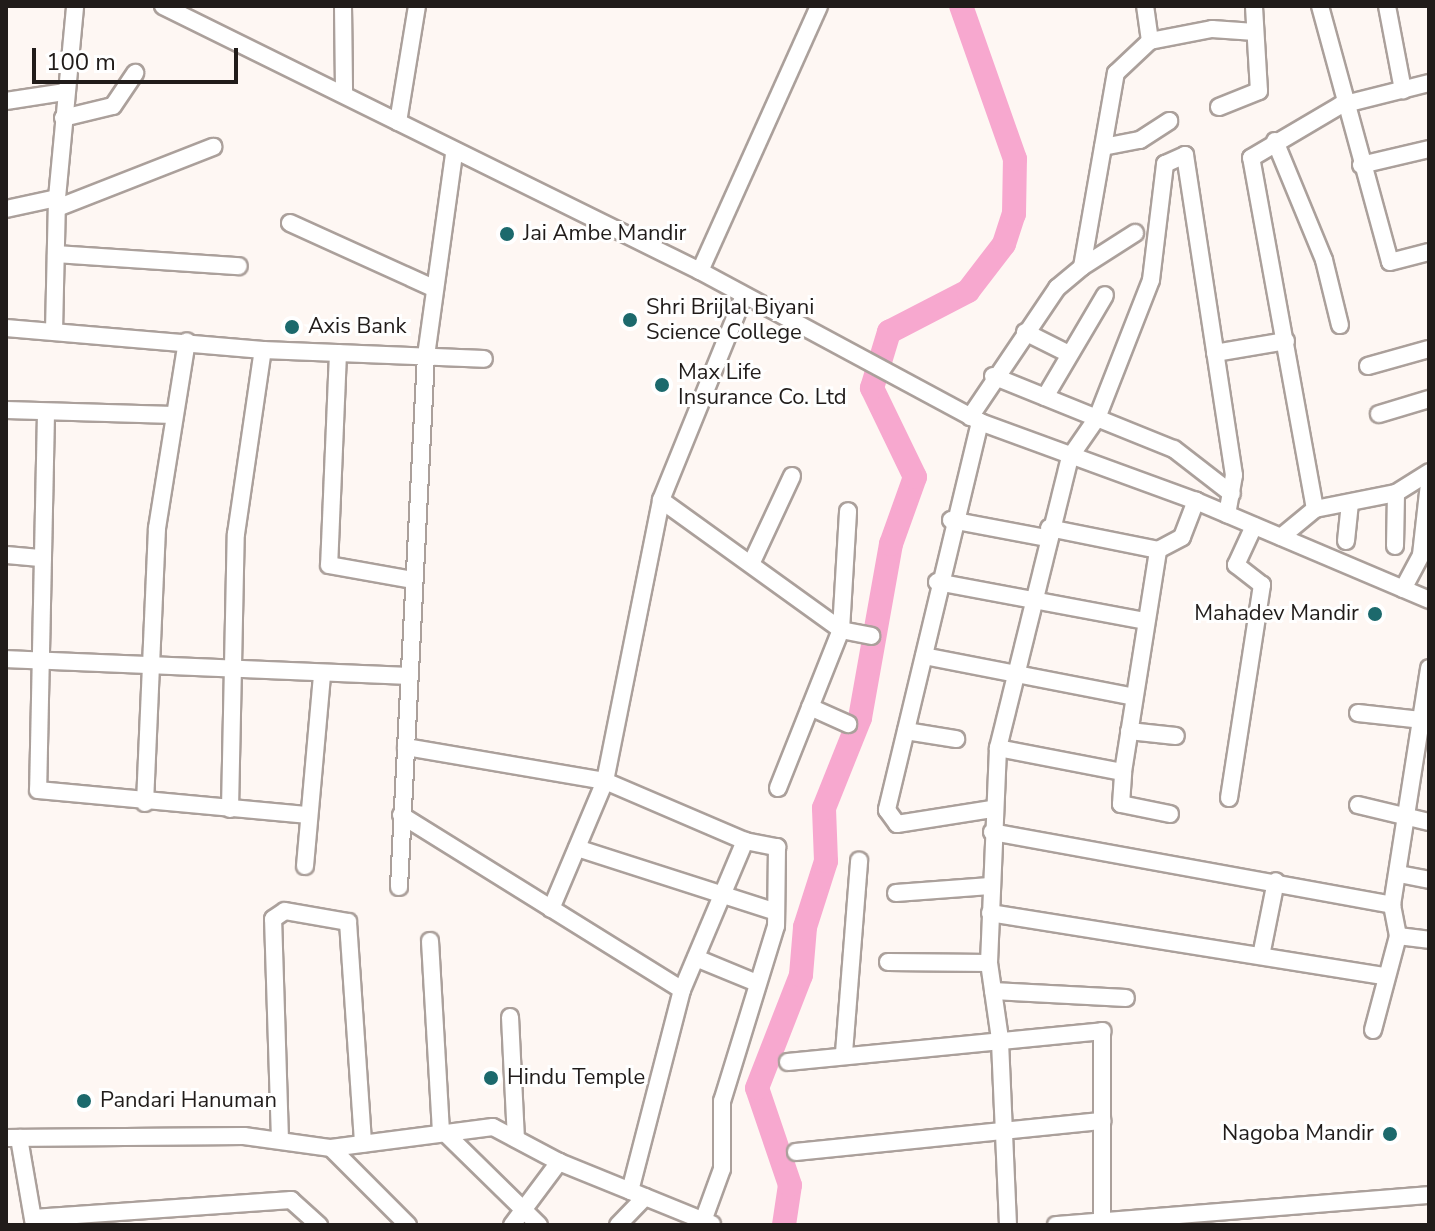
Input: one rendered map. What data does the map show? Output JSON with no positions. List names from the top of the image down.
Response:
{
  "places": [
    "Jai Ambe Mandir",
    "Shri Brijlal Biyani Science College",
    "Axis Bank",
    "Max Life Insurance Co. Ltd",
    "Mahadev Mandir",
    "Hindu Temple",
    "Pandari Hanuman",
    "Nagoba Mandir"
  ],
  "scale_bar": "100 m"
}
